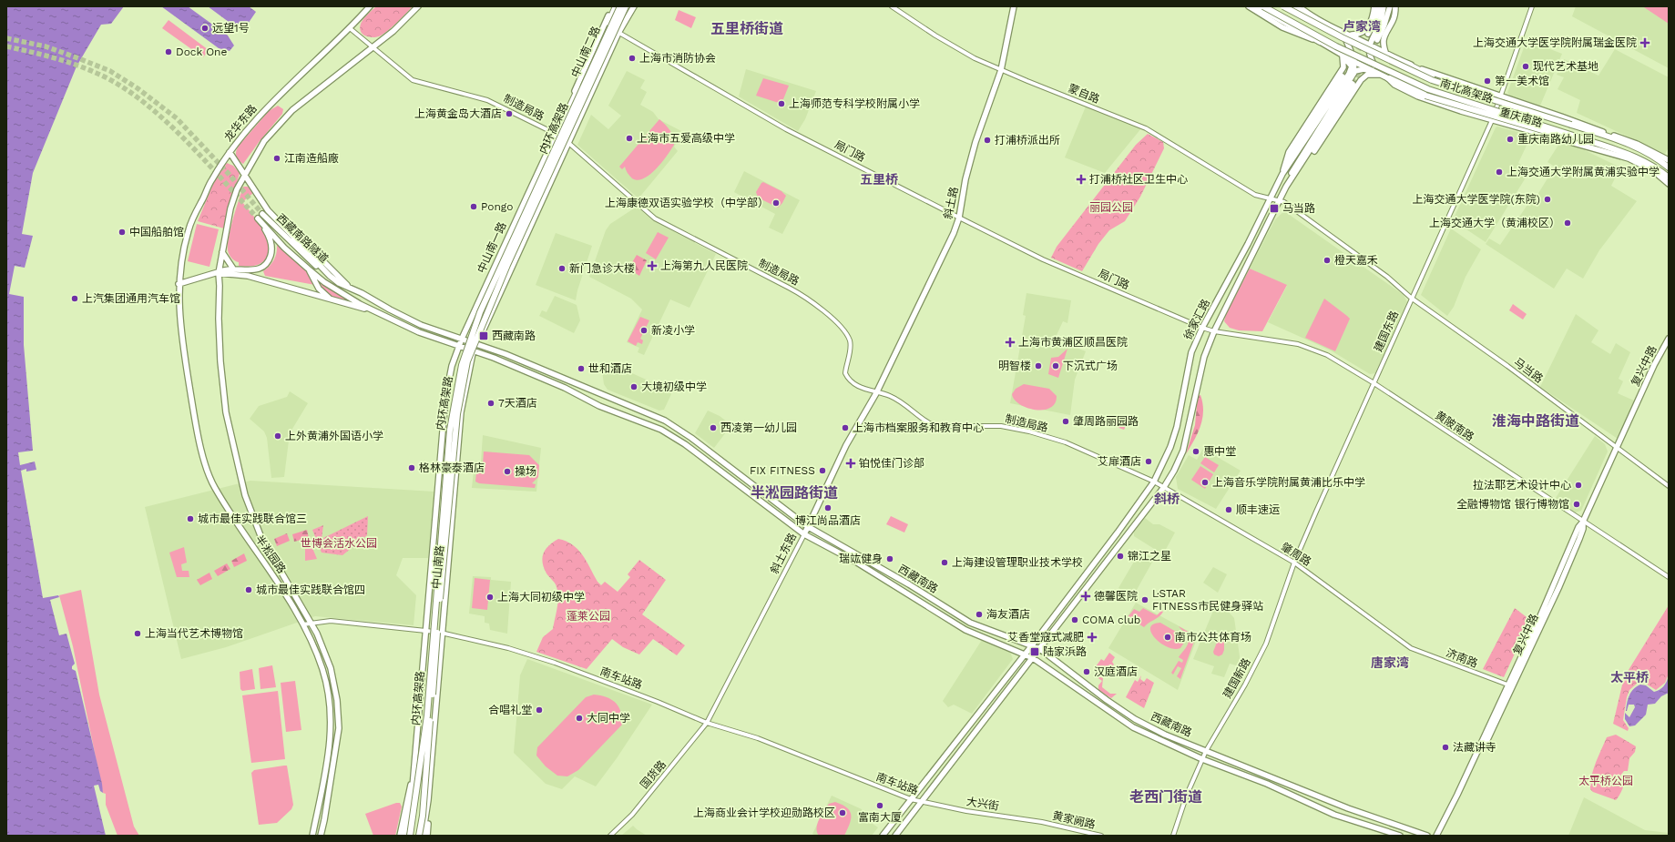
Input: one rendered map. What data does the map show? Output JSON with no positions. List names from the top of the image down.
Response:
{
  "streets": {
    "highway": ["南北高架路", "内环高架路"],
    "main road": [
      "重庆南路",
      "龙华东路",
      "斜土路",
      "西藏南路隧道",
      "中山南一路",
      "徐家汇路",
      "复兴中路",
      "斜土东路",
      "半淞园路",
      "中山南路",
      "西藏南路"
    ],
    "street": [
      "蒙自路",
      "制造局路",
      "局门路",
      "建国东路",
      "马当路",
      "黄陂南路",
      "肇周路",
      "济南路",
      "南车站路",
      "建国新路",
      "国货路",
      "大兴街",
      "黄家阙路"
    ]
  },
  "crossings": [
    ["蒙自路", "斜土路"],
    ["蒙自路", "徐家汇路"],
    ["蒙自路", "马当路"],
    ["制造局路", "龙华东路"],
    ["制造局路", "斜土路"],
    ["制造局路", "中山南一路"],
    ["制造局路", "徐家汇路"],
    ["制造局路", "斜土东路"],
    ["制造局路", "肇周路"],
    ["重庆南路", "徐家汇路"],
    ["重庆南路", "建国东路"],
    ["龙华东路", "半淞园路"],
    ["龙华东路", "西藏南路"],
    ["内环高架路", "中山南路"],
    ["局门路", "斜土路"],
    ["局门路", "中山南一路"],
    ["局门路", "徐家汇路"],
    ["局门路", "黄陂南路"],
    ["斜土路", "斜土东路"],
    ["西藏南路隧道", "西藏南路"],
    ["中山南一路", "中山南路"],
    ["中山南一路", "西藏南路"],
    ["徐家汇路", "马当路"],
    ["徐家汇路", "黄陂南路"],
    ["徐家汇路", "肇周路"],
    ["建国东路", "马当路"],
    ["建国东路", "黄陂南路"],
    ["建国东路", "肇周路"],
    ["建国东路", "建国新路"],
    ["复兴中路", "马当路"],
    ["复兴中路", "黄陂南路"],
    ["复兴中路", "济南路"],
    ["斜土东路", "西藏南路"],
    ["斜土东路", "南车站路"],
    ["斜土东路", "国货路"],
    ["半淞园路", "西藏南路"],
    ["半淞园路", "南车站路"],
    ["肇周路", "济南路"],
    ["肇周路", "建国新路"],
    ["中山南路", "西藏南路"],
    ["中山南路", "南车站路"],
    ["西藏南路", "建国新路"],
    ["南车站路", "国货路"],
    ["南车站路", "大兴街"],
    ["大兴街", "黄家阙路"]
  ],
  "districts": [
    "卢家湾",
    "五里桥街道",
    "五里桥",
    "淮海中路街道",
    "半淞园路街道",
    "斜桥",
    "唐家湾",
    "太平桥",
    "老西门街道"
  ],
  "parks": [
    "丽园公园",
    "世博会活水公园",
    "蓬莱公园",
    "太平桥公园"
  ],
  "places": {
    "other": [
      "远望1号",
      "Dock One",
      "上海市消防协会",
      "现代艺术基地",
      "第一美术馆",
      "上海师范专科学校附属小学",
      "上海黄金岛大酒店",
      "上海市五爱高级中学",
      "重庆南路幼儿园",
      "打浦桥派出所",
      "江南造船廠",
      "上海交通大学附属黄浦实验中学",
      "上海交通大学医学院(东院)",
      "上海康德双语实验学校（中学部）",
      "Pongo",
      "上海交通大学（黄浦校区）",
      "中国船舶馆",
      "橙天嘉禾",
      "新门急诊大楼",
      "上汽集团通用汽车馆",
      "新凌小学",
      "明智楼",
      "下沉式广场",
      "世和酒店",
      "大境初级中学",
      "7天酒店",
      "肇周路丽园路",
      "西凌第一幼儿园",
      "上海市档案服务和教育中心",
      "上外黄浦外国语小学",
      "惠中堂",
      "艾扉酒店",
      "格林豪泰酒店",
      "FIX FITNESS",
      "操场",
      "上海音乐学院附属黄浦比乐中学",
      "拉法耶艺术设计中心",
      "全融博物馆 银行博物馆",
      "博江尚品酒店",
      "顺丰速运",
      "城市最佳实践联合馆三",
      "锦江之星",
      "瑞竑健身",
      "上海建设管理职业技术学校",
      "城市最佳实践联合馆四",
      "上海大同初级中学",
      "L·STAR FITNESS市民健身驿站",
      "海友酒店",
      "COMA club",
      "上海当代艺术博物馆",
      "南市公共体育场",
      "汉庭酒店",
      "合唱礼堂",
      "大同中学",
      "法藏讲寺",
      "富南大厦",
      "上海商业会计学校迎勋路校区"
    ],
    "health": [
      "上海交通大学医学院附属瑞金医院",
      "打浦桥社区卫生中心",
      "上海第九人民医院",
      "上海市黄浦区顺昌医院",
      "铂悦佳门诊部",
      "德馨医院",
      "艾香堂寇式减肥"
    ],
    "transit": ["马当路", "西藏南路", "陆家浜路"]
  }
}
